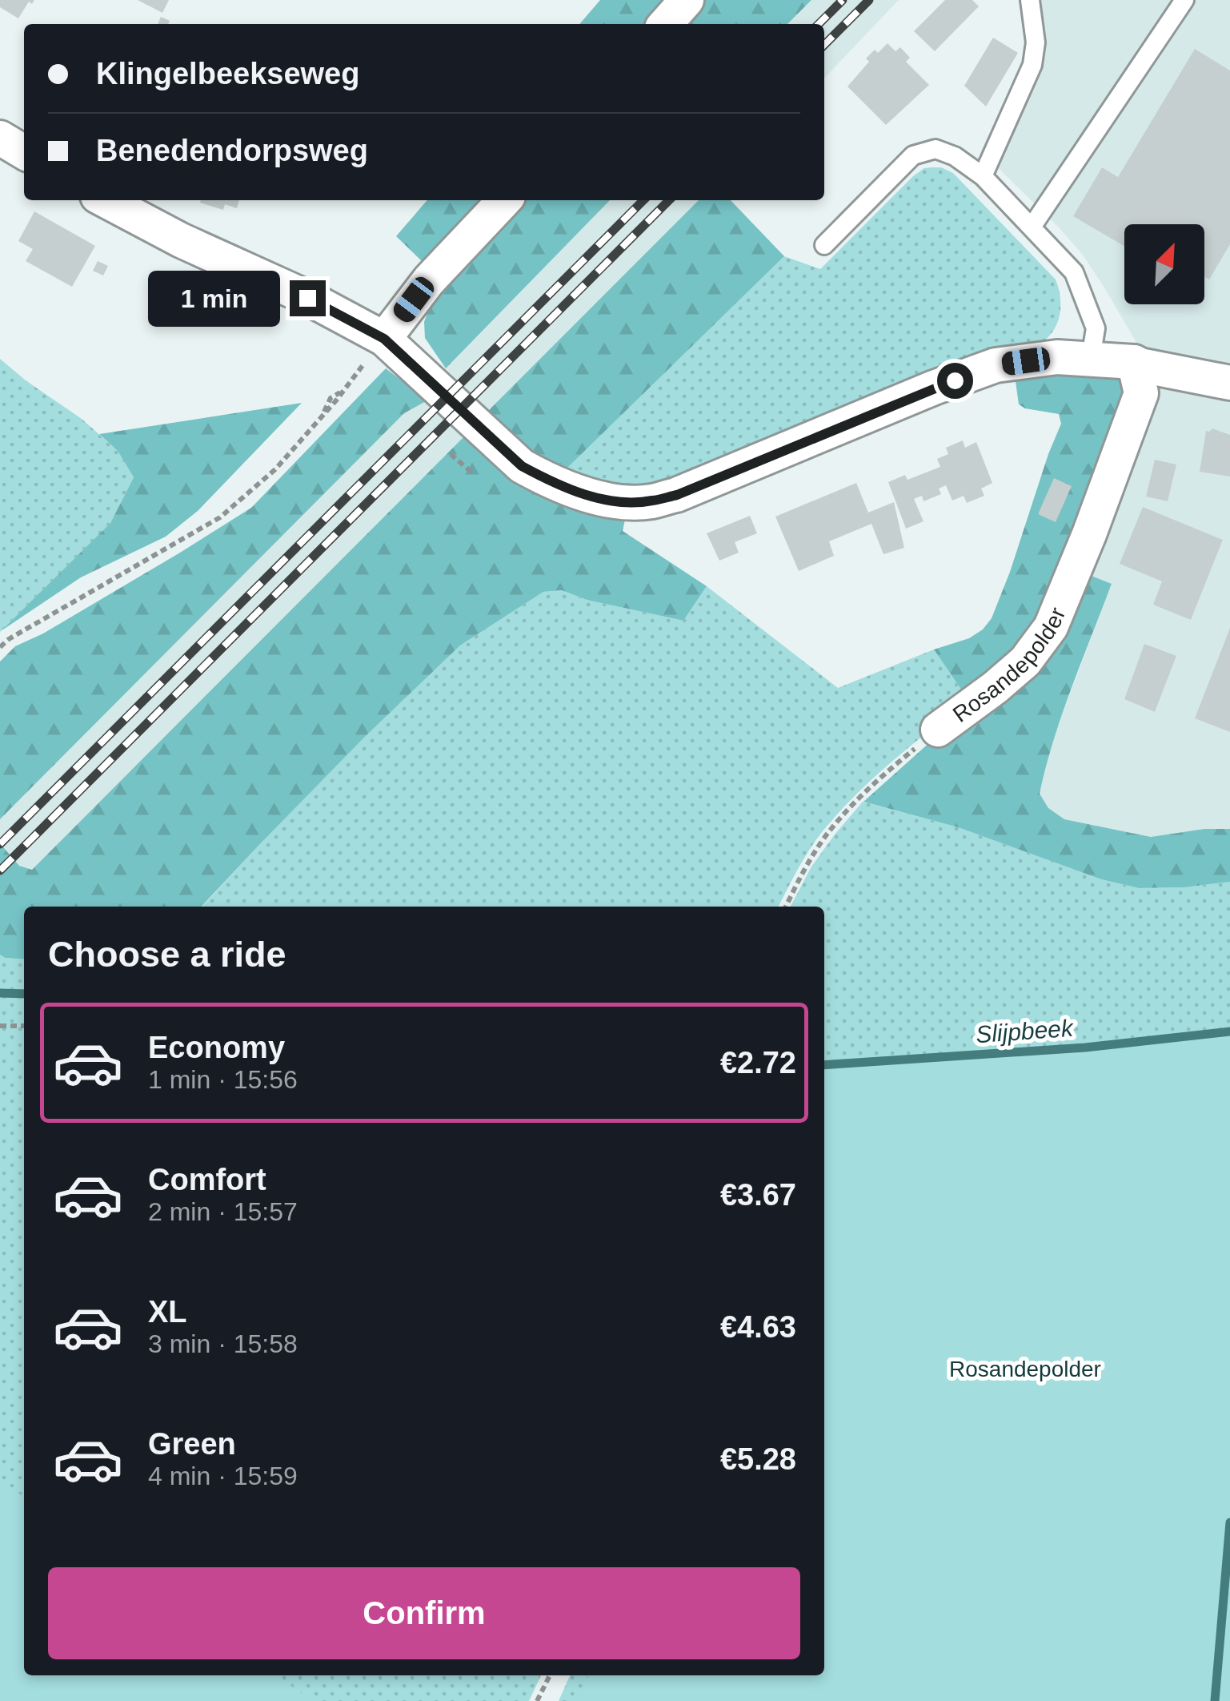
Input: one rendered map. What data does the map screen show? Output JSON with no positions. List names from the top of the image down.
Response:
{
  "streets": {
    "street": ["Rosandepolder"]
  },
  "water": ["Slijpbeek"],
  "parks": ["Rosandepolder"],
  "north": "top right",
  "page": {
    "banner": ["Klingelbeekseweg", "Benedendorpsweg"],
    "bubble": "1 min",
    "heading": "Choose a ride",
    "list": [
      {
        "name": "Economy",
        "note": "1 min · 15:56",
        "value": "€2.72"
      },
      {
        "name": "Comfort",
        "note": "2 min · 15:57",
        "value": "€3.67"
      },
      {
        "name": "XL",
        "note": "3 min · 15:58",
        "value": "€4.63"
      },
      {
        "name": "Green",
        "note": "4 min · 15:59",
        "value": "€5.28"
      }
    ],
    "buttons": "Confirm"
  }
}
